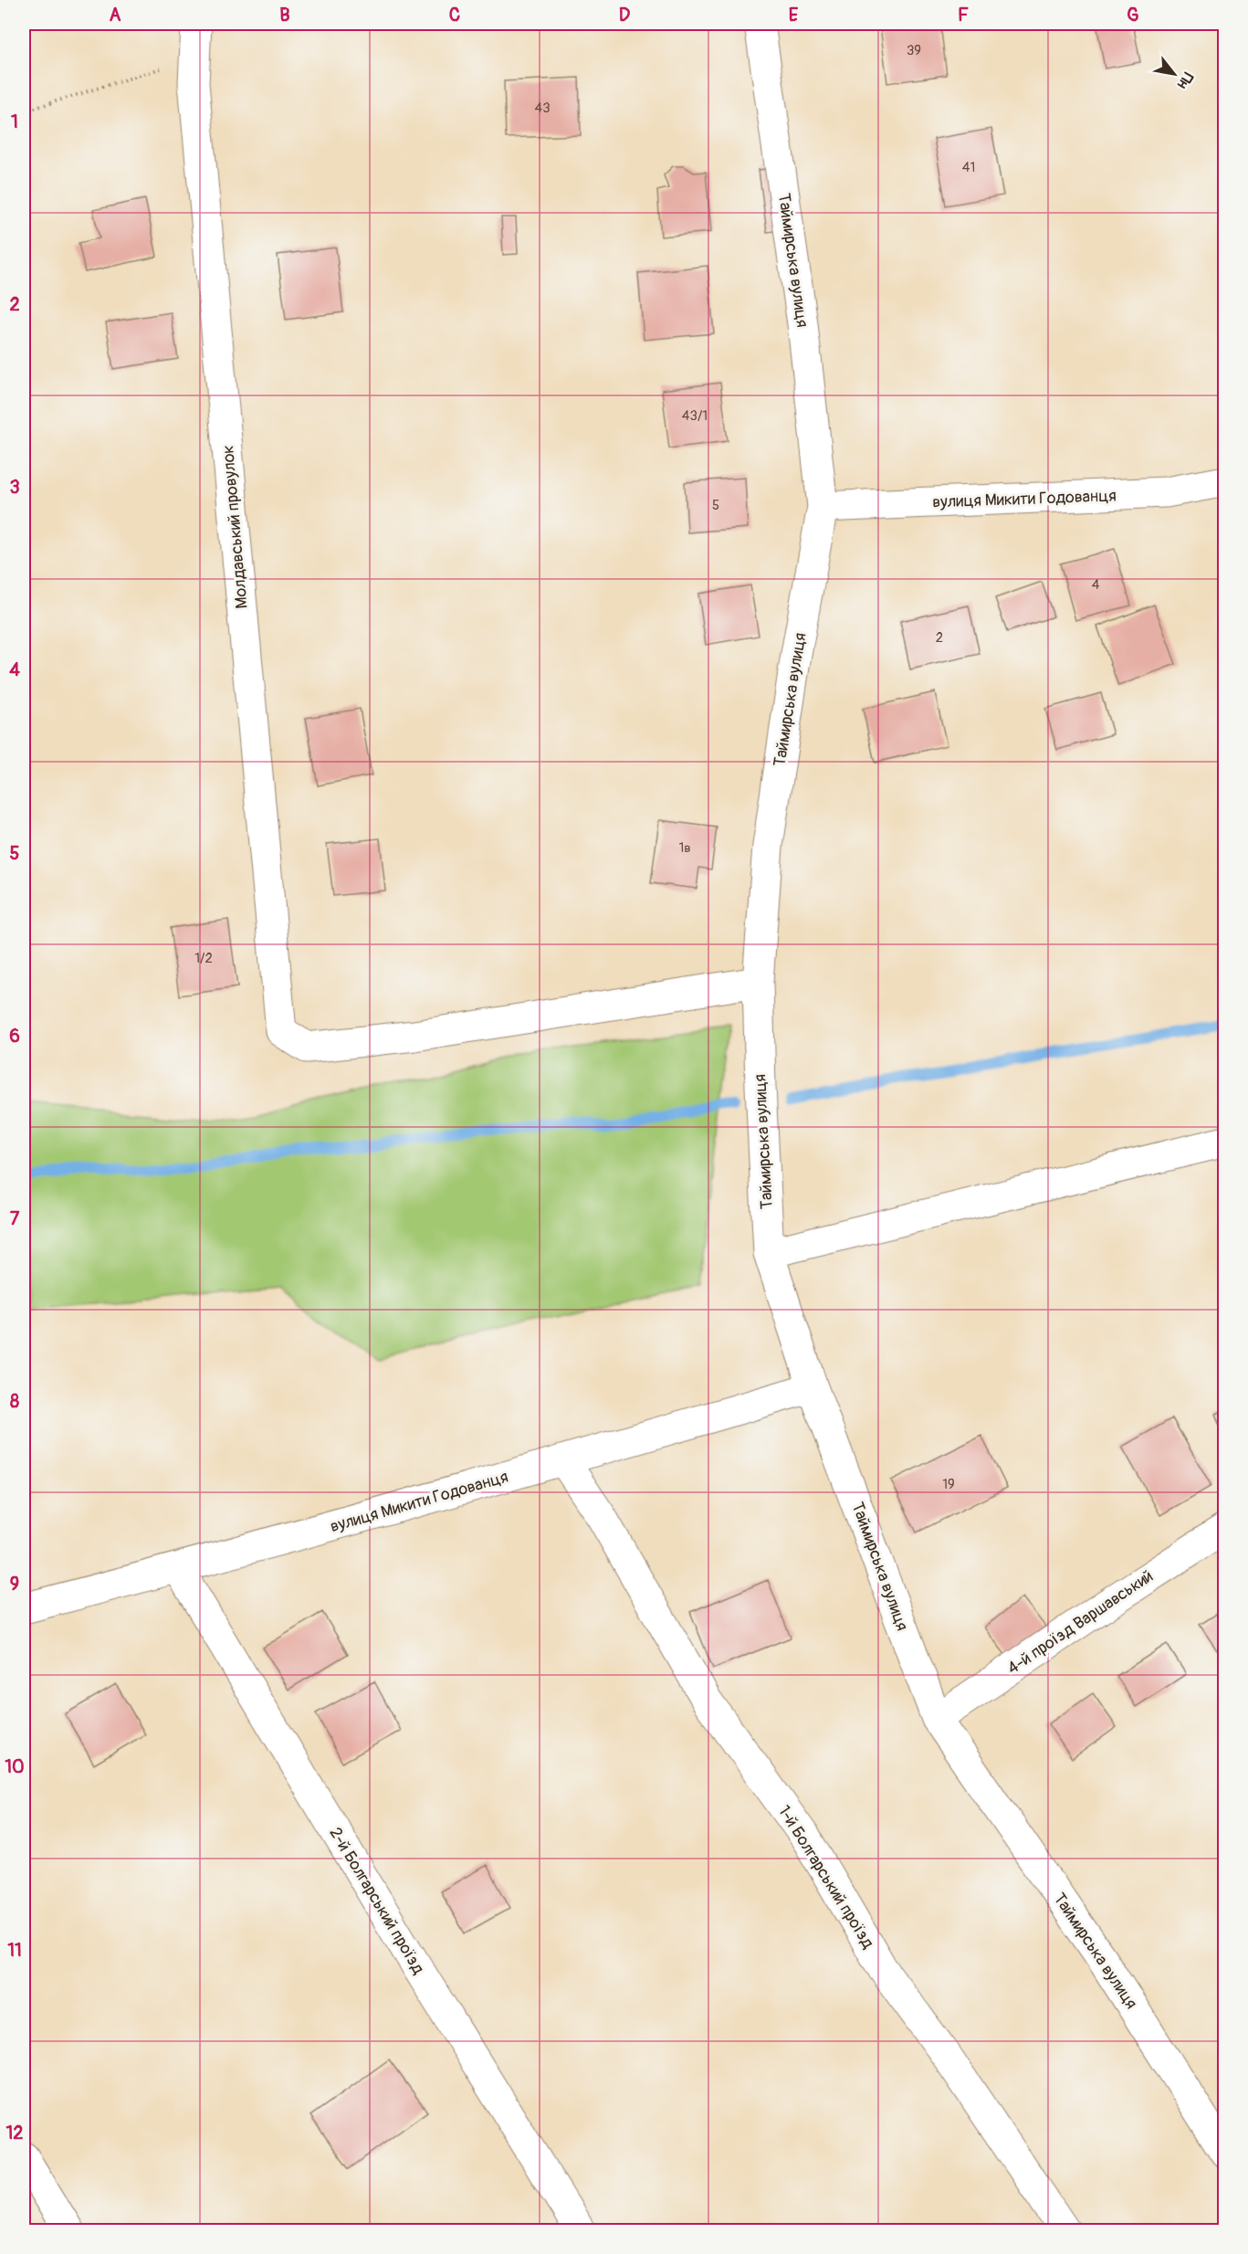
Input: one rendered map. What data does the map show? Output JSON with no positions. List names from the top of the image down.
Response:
{
  "streets": {
    "street": [
      "Таймирська вулиця",
      "вулиця Микити Годованця",
      "Молдавський провулок",
      "4-й проїзд Варшавський",
      "1-й Болгарський проїзд",
      "2-й Болгарський проїзд"
    ]
  },
  "crossings": [
    ["Таймирська вулиця", "вулиця Микити Годованця"],
    ["Таймирська вулиця", "Молдавський провулок"],
    ["Таймирська вулиця", "4-й проїзд Варшавський"],
    ["вулиця Микити Годованця", "1-й Болгарський проїзд"],
    ["вулиця Микити Годованця", "2-й Болгарський проїзд"]
  ],
  "house_numbers": [
    "39",
    "43",
    "41",
    "43/1",
    "5",
    "4",
    "2",
    "1в",
    "1/2",
    "19"
  ],
  "north": "bottom right",
  "grid": {
    "columns": [
      "A",
      "B",
      "C",
      "D",
      "E",
      "F",
      "G"
    ],
    "rows": [
      "1",
      "2",
      "3",
      "4",
      "5",
      "6",
      "7",
      "8",
      "9",
      "10",
      "11",
      "12"
    ]
  }
}
